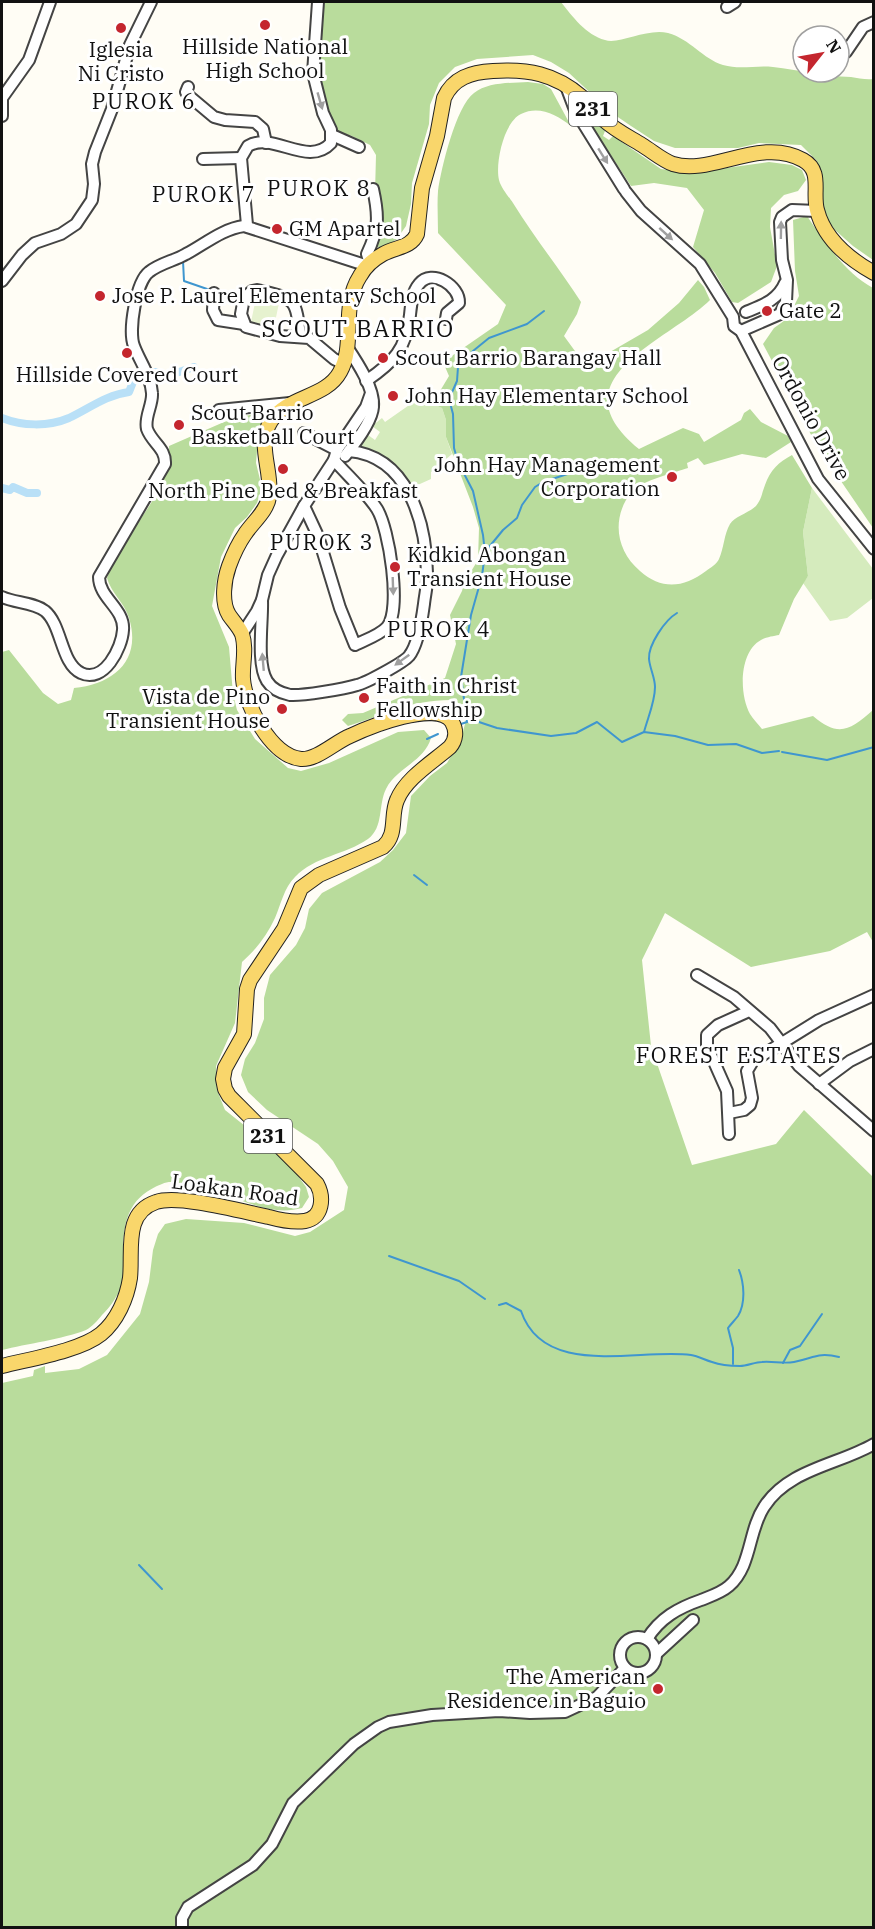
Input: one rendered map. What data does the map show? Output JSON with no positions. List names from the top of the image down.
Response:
{
  "streets": {
    "main road": ["231", "Loakan Road"],
    "street": ["Ordonio Drive"]
  },
  "crossings": [
    ["Ordonio Drive", "Loakan Road"]
  ],
  "one_way": ["Ordonio Drive"],
  "districts": [
    "PUROK 6",
    "PUROK 8",
    "PUROK 7",
    "SCOUT BARRIO",
    "PUROK 3",
    "PUROK 4",
    "FOREST ESTATES"
  ],
  "places": [
    "Hillside National High School",
    "Iglesia Ni Cristo",
    "GM Apartel",
    "Jose P. Laurel Elementary School",
    "Gate 2",
    "Hillside Covered Court",
    "Scout Barrio Barangay Hall",
    "John Hay Elementary School",
    "Scout Barrio Basketball Court",
    "North Pine Bed & Breakfast",
    "John Hay Management Corporation",
    "Kidkid Abongan Transient House",
    "Faith in Christ Fellowship",
    "Vista de Pino Transient House",
    "The American Residence in Baguio"
  ],
  "north": "top right"
}
